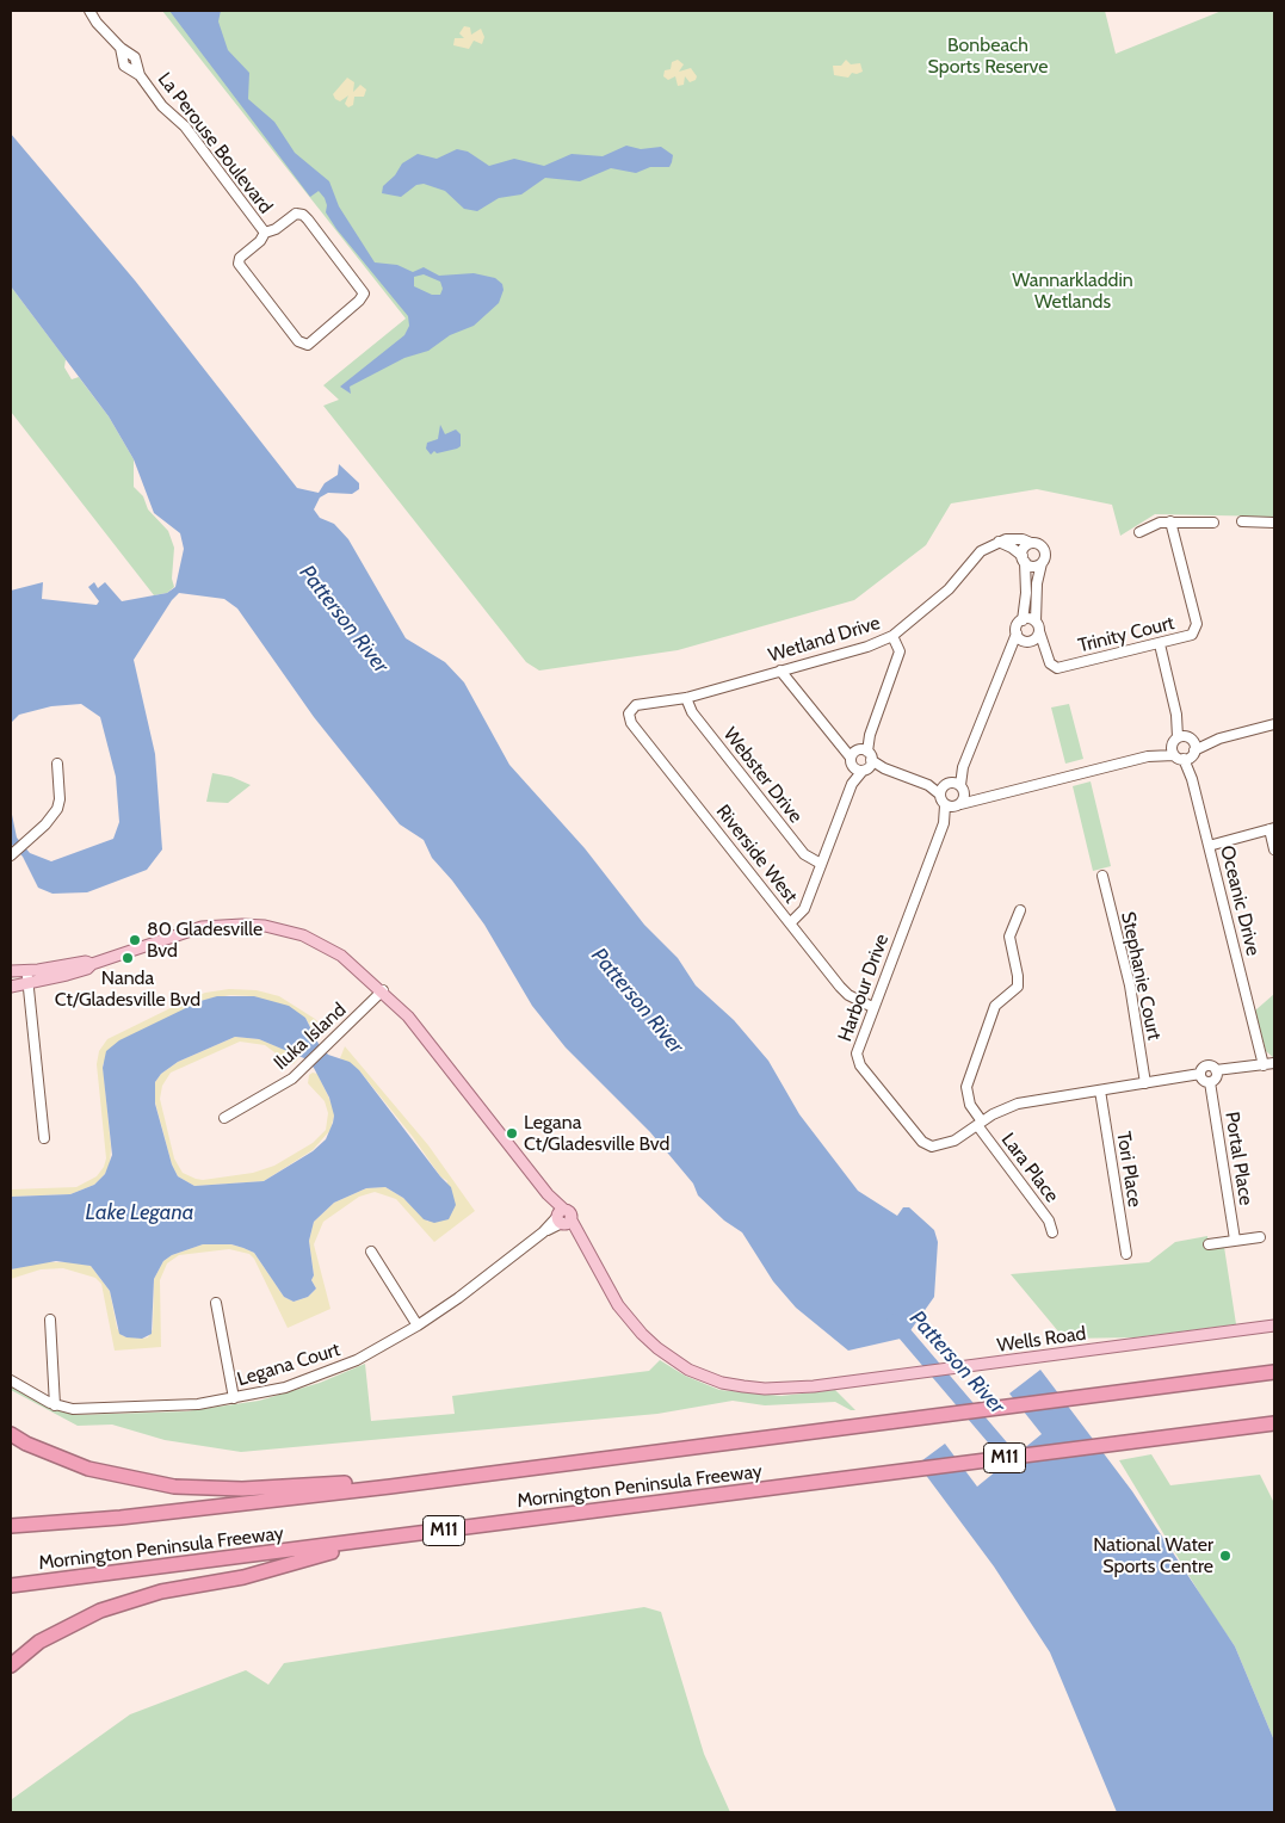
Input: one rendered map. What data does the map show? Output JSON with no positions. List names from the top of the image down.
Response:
{
  "streets": {
    "highway": ["M11", "Mornington Peninsula Freeway"],
    "main road": ["Wells Road"],
    "street": [
      "La Perouse Boulevard",
      "Trinity Court",
      "Wetland Drive",
      "Webster Drive",
      "Riverside West",
      "Oceanic Drive",
      "Stephanie Court",
      "Harbour Drive",
      "Iluka Island",
      "Portal Place",
      "Lara Place",
      "Tori Place",
      "Legana Court"
    ]
  },
  "crossings": [
    ["Wetland Drive", "Webster Drive"],
    ["Wetland Drive", "Riverside West"],
    ["Riverside West", "Harbour Drive"],
    ["Stephanie Court", "Harbour Drive"],
    ["Harbour Drive", "Portal Place"],
    ["Harbour Drive", "Lara Place"],
    ["Harbour Drive", "Tori Place"],
    ["Wells Road", "Legana Court"]
  ],
  "water": ["Patterson River", "Lake Legana"],
  "parks": ["Bonbeach Sports Reserve", "Wannarkladdin Wetlands"],
  "places": [
    "80 Gladesville Bvd",
    "Nanda Ct/Gladesville Bvd",
    "Legana Ct/Gladesville Bvd",
    "National Water Sports Centre"
  ]
}
